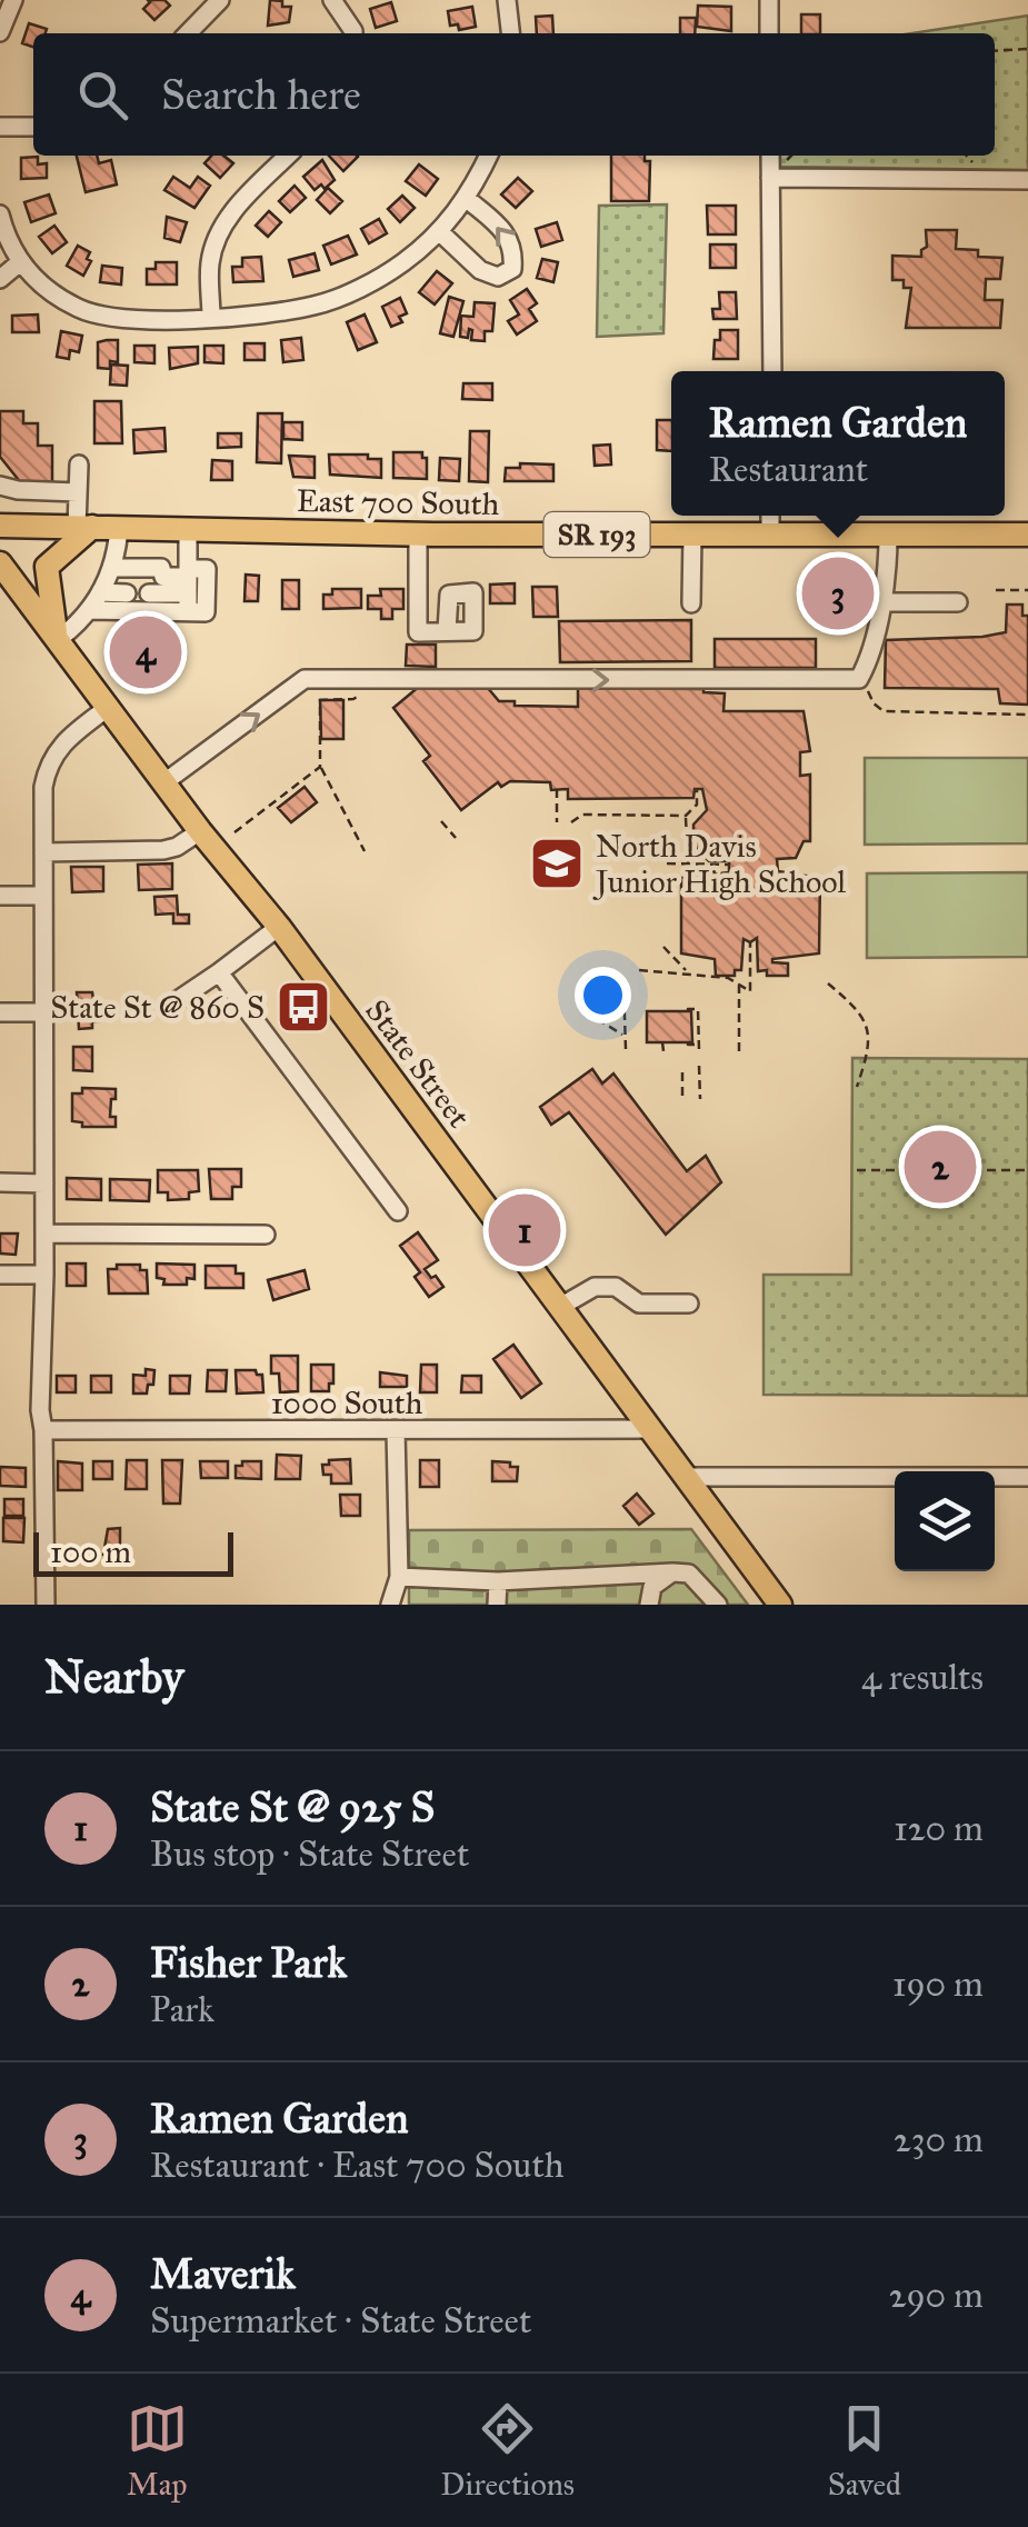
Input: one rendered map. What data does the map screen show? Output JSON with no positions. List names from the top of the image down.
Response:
{
  "streets": {
    "main road": ["East 700 South", "SR 193", "State Street"],
    "street": ["1000 South"]
  },
  "crossings": [
    ["East 700 South", "SR 193"],
    ["State Street", "1000 South"]
  ],
  "places": {
    "school or university": ["North Davis Junior High School"],
    "bus stop": ["State St @ 860 S"]
  },
  "scale_bar": "100 m",
  "page": {
    "search": "Search here",
    "popup": ["Ramen Garden", "Restaurant"],
    "pins": [
      "3",
      "4",
      "2",
      "1"
    ],
    "scale": "100 m",
    "heading": ["Nearby", "4 results"],
    "list": [
      {
        "mark": "1",
        "name": "State St @ 925 S",
        "note": "Bus stop · State Street",
        "value": "120 m"
      },
      {
        "mark": "2",
        "name": "Fisher Park",
        "note": "Park",
        "value": "190 m"
      },
      {
        "mark": "3",
        "name": "Ramen Garden",
        "note": "Restaurant · East 700 South",
        "value": "230 m"
      },
      {
        "mark": "4",
        "name": "Maverik",
        "note": "Supermarket · State Street",
        "value": "290 m"
      }
    ],
    "nav": ["Map", "Directions", "Saved"]
  }
}
